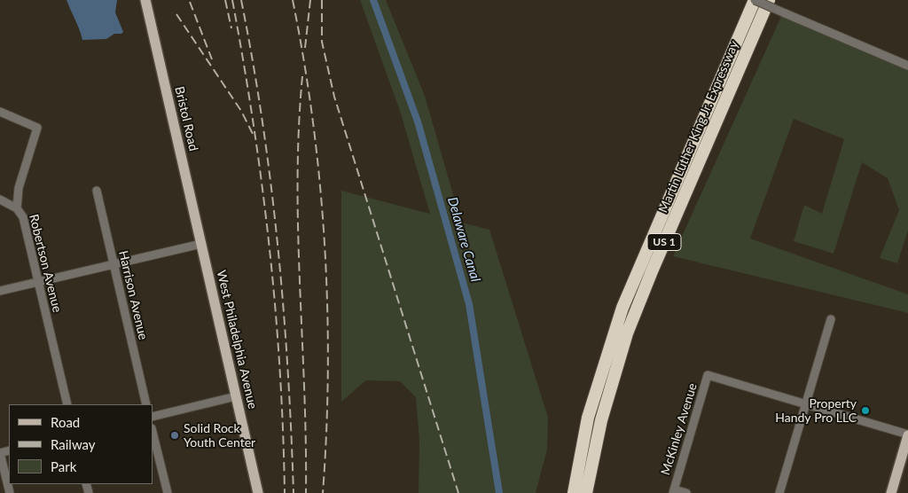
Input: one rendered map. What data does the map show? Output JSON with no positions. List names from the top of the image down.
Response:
{
  "streets": {
    "highway": ["Martin Luther King Jr. Expressway", "US 1"],
    "main road": ["Bristol Road", "West Philadelphia Avenue"],
    "street": ["Robertson Avenue", "Harrison Avenue", "McKinley Avenue"]
  },
  "crossings": [
    ["Bristol Road", "West Philadelphia Avenue"]
  ],
  "water": ["Delaware Canal"],
  "places": ["Property Handy Pro LLC", "Solid Rock Youth Center"],
  "legend": ["Road", "Railway", "Park"]
}
